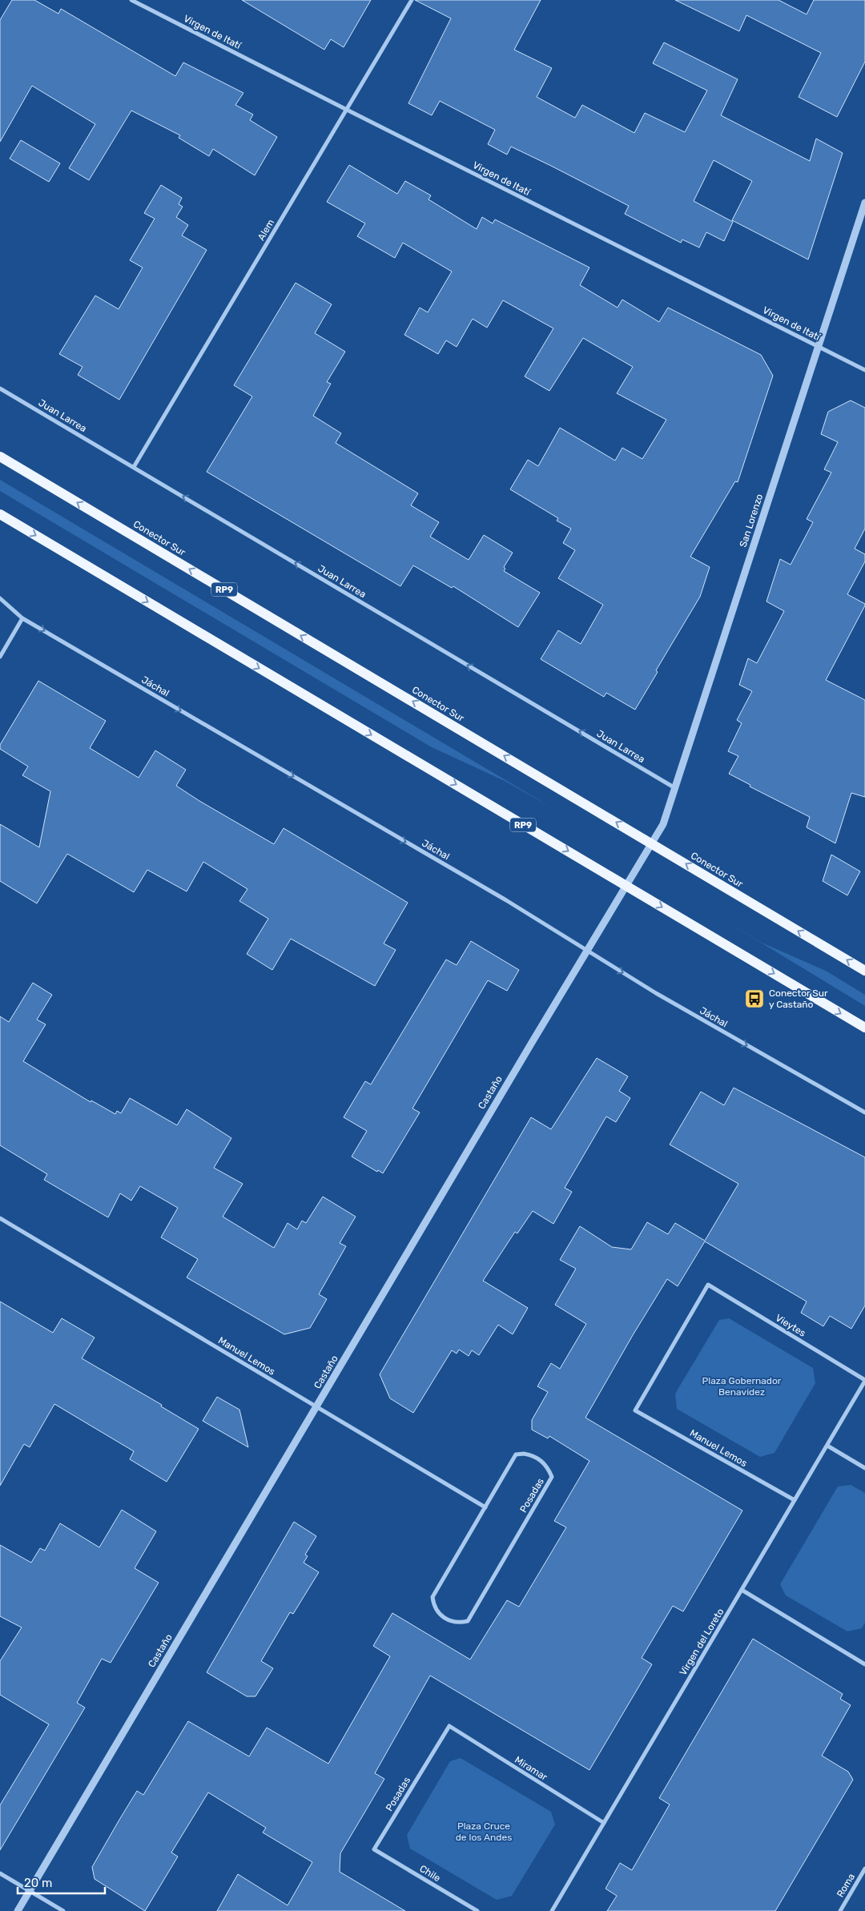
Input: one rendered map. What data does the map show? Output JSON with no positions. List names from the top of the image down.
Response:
{
  "streets": {
    "main road": ["Conector Sur", "RP9"],
    "street": [
      "Virgen de Itatí",
      "Alem",
      "Juan Larrea",
      "San Lorenzo",
      "Jáchal",
      "Castaño",
      "Vieytes",
      "Manuel Lemos",
      "Posadas",
      "Virgen del Loreto",
      "Miramar",
      "Chile",
      "Roma"
    ]
  },
  "crossings": [
    ["Virgen de Itatí", "Alem"],
    ["Virgen de Itatí", "San Lorenzo"],
    ["Alem", "Juan Larrea"],
    ["Juan Larrea", "San Lorenzo"],
    ["San Lorenzo", "Conector Sur"],
    ["San Lorenzo", "Castaño"],
    ["Conector Sur", "Castaño"],
    ["RP9", "Castaño"],
    ["Jáchal", "Castaño"],
    ["Castaño", "Manuel Lemos"],
    ["Vieytes", "Manuel Lemos"],
    ["Vieytes", "Virgen del Loreto"],
    ["Manuel Lemos", "Posadas"],
    ["Manuel Lemos", "Virgen del Loreto"],
    ["Posadas", "Miramar"],
    ["Posadas", "Chile"],
    ["Virgen del Loreto", "Miramar"]
  ],
  "one_way": ["Juan Larrea", "Jáchal"],
  "parks": ["Plaza Gobernador Benavidez", "Plaza Cruce de los Andes"],
  "places": {
    "bus stop": ["Conector Sur y Castaño"]
  },
  "scale_bar": "20 m"
}
